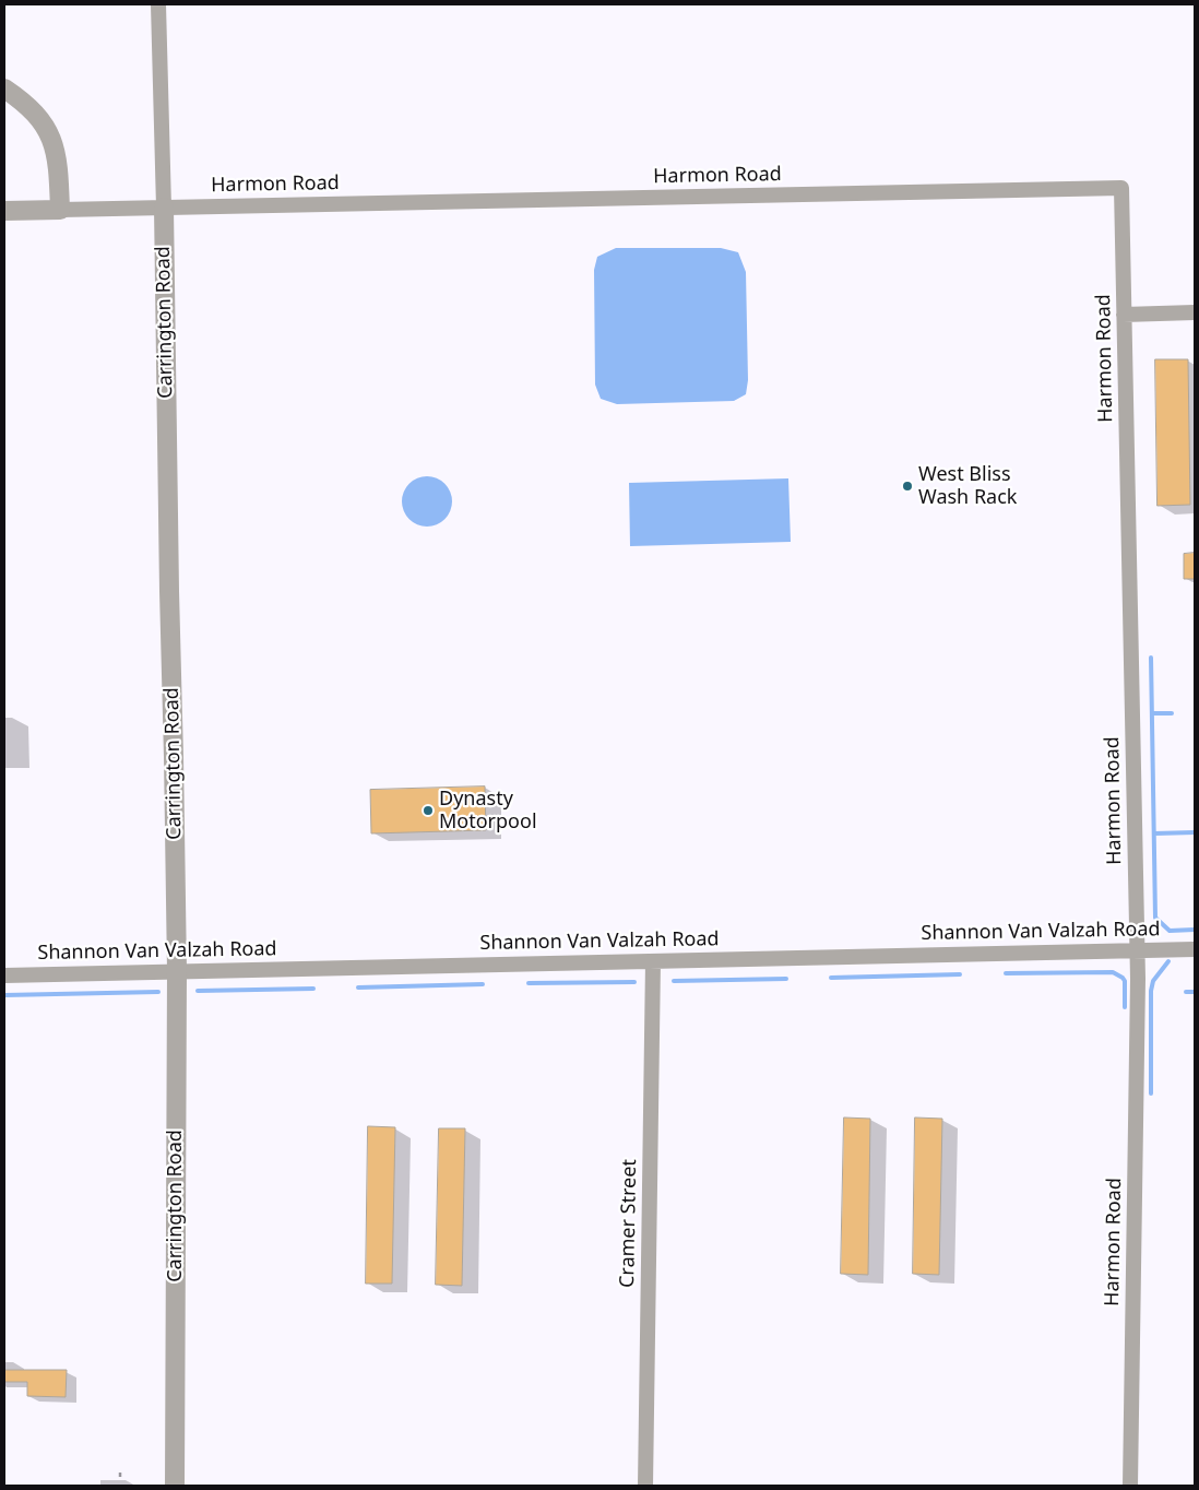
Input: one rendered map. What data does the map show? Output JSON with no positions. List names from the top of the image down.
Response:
{
  "streets": {
    "street": [
      "Harmon Road",
      "Carrington Road",
      "Shannon Van Valzah Road",
      "Cramer Street"
    ]
  },
  "crossings": [
    ["Harmon Road", "Carrington Road"],
    ["Harmon Road", "Shannon Van Valzah Road"],
    ["Carrington Road", "Shannon Van Valzah Road"],
    ["Shannon Van Valzah Road", "Cramer Street"]
  ],
  "places": ["West Bliss Wash Rack", "Dynasty Motorpool"]
}
